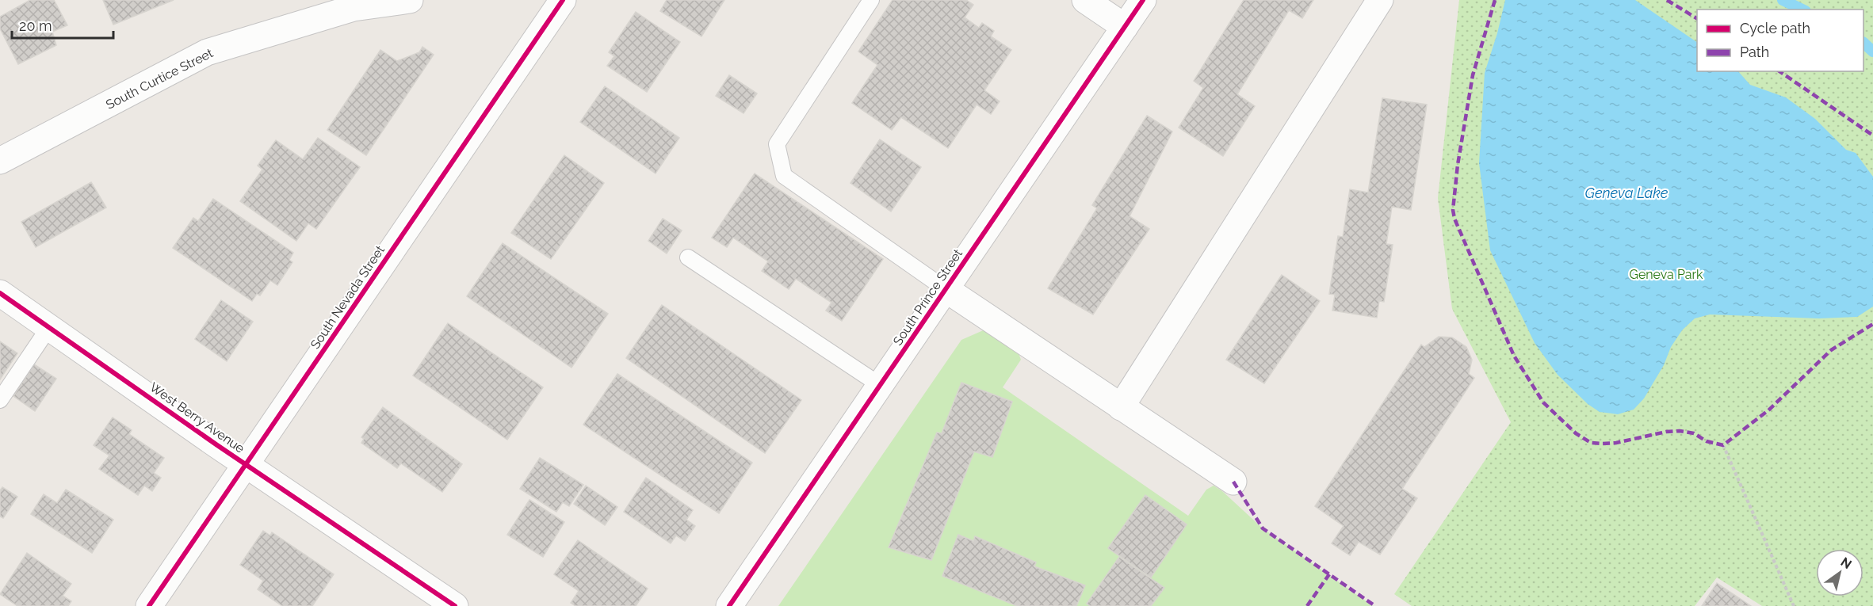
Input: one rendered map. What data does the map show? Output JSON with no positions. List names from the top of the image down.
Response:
{
  "streets": {
    "street": [
      "South Curtice Street",
      "South Nevada Street",
      "South Prince Street",
      "West Berry Avenue"
    ]
  },
  "crossings": [
    ["South Nevada Street", "West Berry Avenue"]
  ],
  "water": ["Geneva Lake"],
  "parks": ["Geneva Park"],
  "legend": ["Cycle path", "Path"],
  "scale_bar": "20 m",
  "north": "top right"
}
